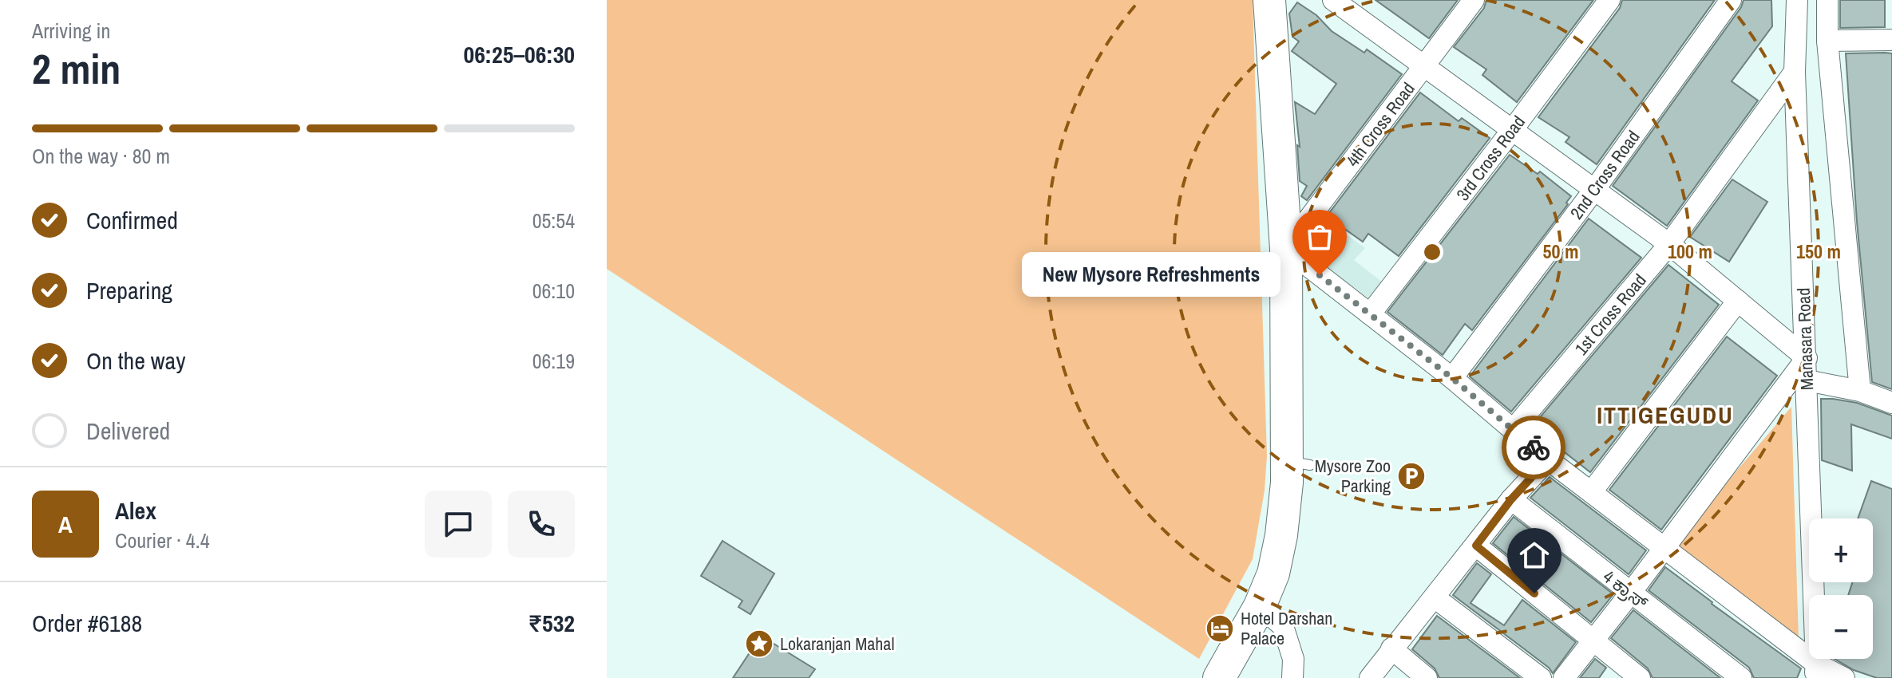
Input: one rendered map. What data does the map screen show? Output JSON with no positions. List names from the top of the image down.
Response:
{
  "streets": {
    "street": [
      "4th Cross Road",
      "3rd Cross Road",
      "2nd Cross Road",
      "1st Cross Road",
      "Manasara Road",
      "4 ಕ್ರಾಸ್"
    ]
  },
  "crossings": [
    ["1st Cross Road", "Manasara Road"]
  ],
  "districts": ["ITTIGEGUDU"],
  "places": {
    "other": ["New Mysore Refreshments"],
    "parking": ["Mysore Zoo Parking"],
    "hotel": ["Hotel Darshan Palace"],
    "place": ["Lokaranjan Mahal"]
  },
  "page": {
    "heading": ["2 min", "Arriving in", "06:25–06:30"],
    "panel": [
      "Alex",
      "Courier · 4.4",
      "Order #6188",
      "₹532"
    ],
    "bar": "On the way · 80 m",
    "list": [
      ["Confirmed", "05:54"],
      ["Preparing", "06:10"],
      ["On the way", "06:19"],
      "Delivered"
    ],
    "bubble": "New Mysore Refreshments",
    "round": "A",
    "map_buttons": ["+", "−"]
  },
  "rings": ["50 m", "100 m", "150 m"]
}
